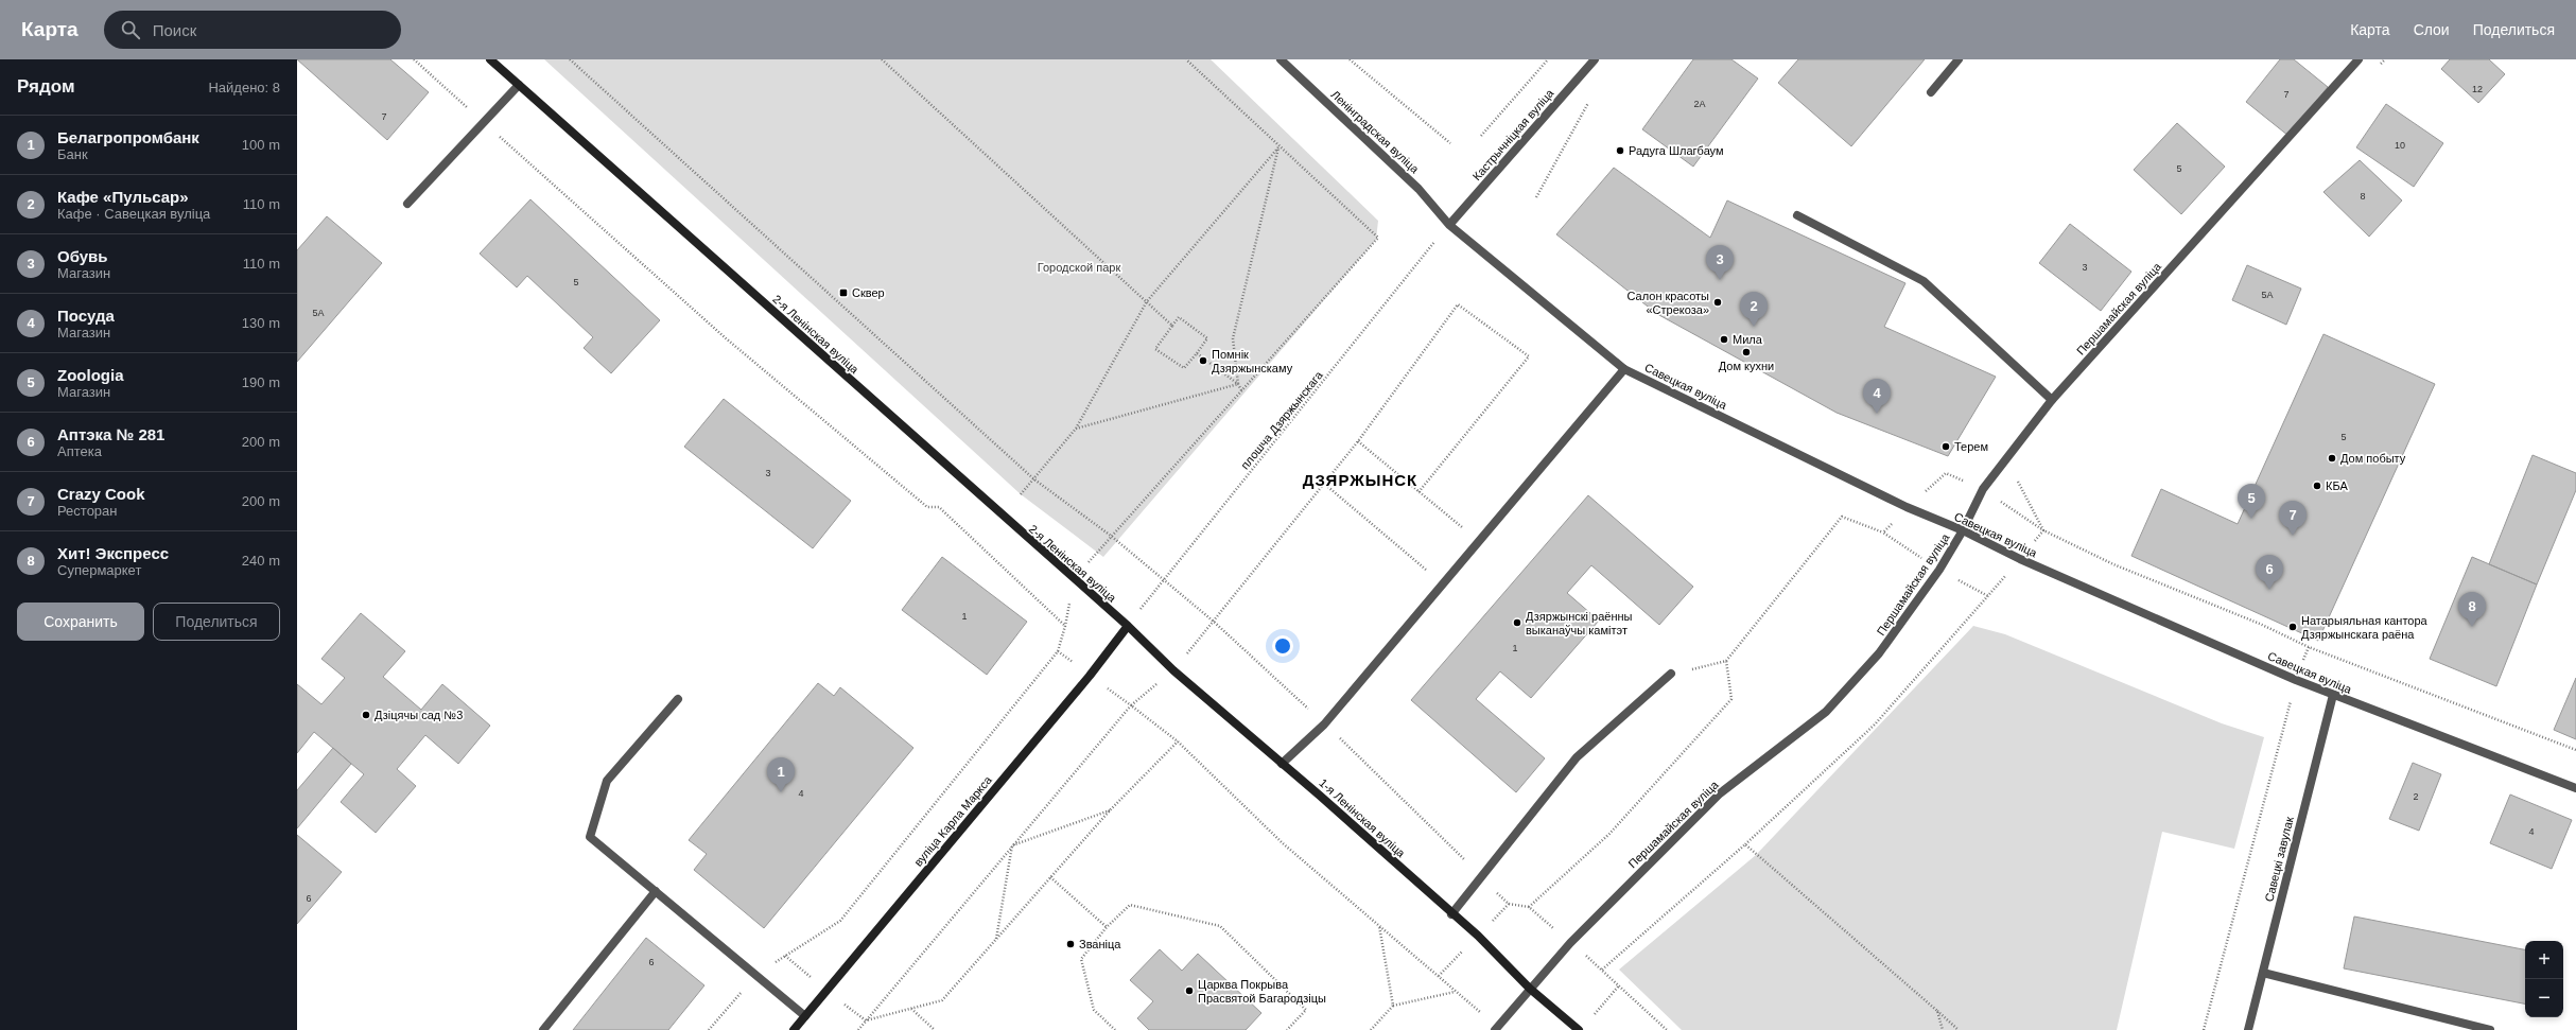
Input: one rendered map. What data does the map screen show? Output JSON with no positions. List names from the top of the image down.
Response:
{
  "streets": {
    "main road": ["2-я Ленінская вуліца", "1-я Ленінская вуліца", "вуліца Карла Маркса"],
    "street": [
      "Ленінградская вуліца",
      "Кастрычніцкая вуліца",
      "Першамайская вуліца",
      "Савецкая вуліца",
      "Савецкі завулак"
    ],
    "path": ["плошча Дзяржынскага"]
  },
  "crossings": [
    ["Ленінградская вуліца", "Кастрычніцкая вуліца"],
    ["Ленінградская вуліца", "Савецкая вуліца"],
    ["Ленінградская вуліца", "плошча Дзяржынскага"],
    ["Кастрычніцкая вуліца", "Савецкая вуліца"],
    ["Кастрычніцкая вуліца", "плошча Дзяржынскага"],
    ["Першамайская вуліца", "Савецкая вуліца"],
    ["Першамайская вуліца", "1-я Ленінская вуліца"],
    ["2-я Ленінская вуліца", "плошча Дзяржынскага"],
    ["2-я Ленінская вуліца", "1-я Ленінская вуліца"],
    ["2-я Ленінская вуліца", "вуліца Карла Маркса"],
    ["Савецкая вуліца", "плошча Дзяржынскага"],
    ["Савецкая вуліца", "Савецкі завулак"],
    ["плошча Дзяржынскага", "1-я Ленінская вуліца"],
    ["плошча Дзяржынскага", "вуліца Карла Маркса"],
    ["1-я Ленінская вуліца", "вуліца Карла Маркса"]
  ],
  "districts": ["ДЗЯРЖЫНСК"],
  "parks": ["Городской парк"],
  "places": {
    "other": [
      "Радуга Шлагбаум",
      "Салон красоты «Стрекоза»",
      "Мила",
      "Дом кухни",
      "Помнік Дзяржынскаму",
      "Терем",
      "Дом побыту",
      "КБА",
      "Дзяржынскі раённы выканаўчы камітэт",
      "Натарыяльная кантора Дзяржынскага раёна",
      "Дзіцячы сад №3",
      "Званіца",
      "Царква Покрыва Прасвятой Багародзіцы"
    ],
    "transit": ["Сквер"]
  },
  "house_numbers": [
    "12",
    "7",
    "2А",
    "7",
    "10",
    "5",
    "8",
    "3",
    "5",
    "5А",
    "5А",
    "5",
    "3",
    "1",
    "1",
    "4",
    "2",
    "4",
    "6",
    "6"
  ],
  "page": {
    "header": "Карта",
    "search": "Поиск",
    "nav": ["Карта", "Слои", "Поделиться"],
    "heading": ["Рядом", "Найдено: 8"],
    "list": [
      {
        "mark": "1",
        "name": "Белагропромбанк",
        "note": "Банк",
        "value": "100 m"
      },
      {
        "mark": "2",
        "name": "Кафе «Пульсар»",
        "note": "Кафе · Савецкая вуліца",
        "value": "110 m"
      },
      {
        "mark": "3",
        "name": "Обувь",
        "note": "Магазин",
        "value": "110 m"
      },
      {
        "mark": "4",
        "name": "Посуда",
        "note": "Магазин",
        "value": "130 m"
      },
      {
        "mark": "5",
        "name": "Zoologia",
        "note": "Магазин",
        "value": "190 m"
      },
      {
        "mark": "6",
        "name": "Аптэка № 281",
        "note": "Аптека",
        "value": "200 m"
      },
      {
        "mark": "7",
        "name": "Crazy Cook",
        "note": "Ресторан",
        "value": "200 m"
      },
      {
        "mark": "8",
        "name": "Хит! Экспресс",
        "note": "Супермаркет",
        "value": "240 m"
      }
    ],
    "pins": [
      "3",
      "2",
      "4",
      "5",
      "7",
      "6",
      "8",
      "1"
    ],
    "buttons": ["Сохранить", "Поделиться"],
    "map_buttons": ["+", "−"]
  }
}
